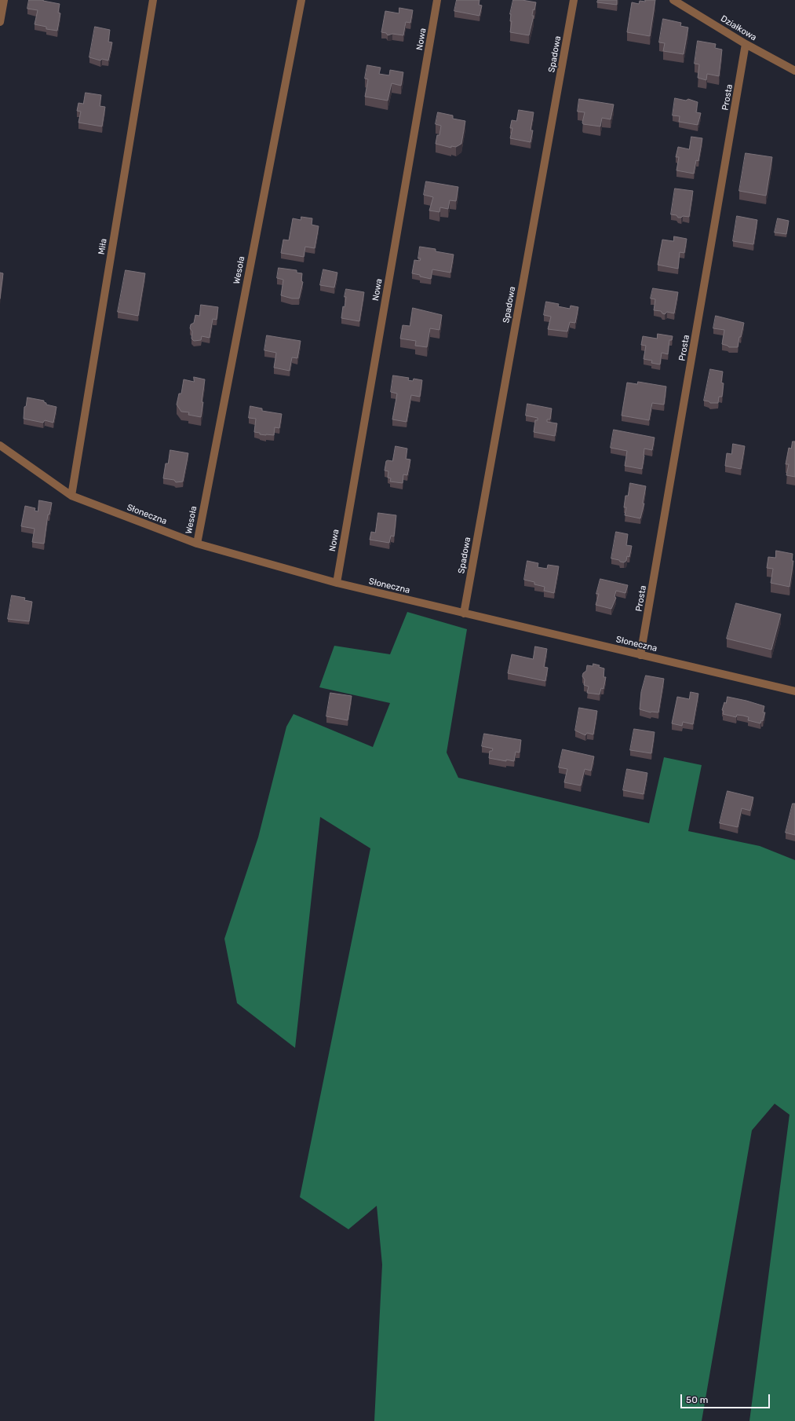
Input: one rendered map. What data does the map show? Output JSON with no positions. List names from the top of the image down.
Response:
{
  "streets": {
    "street": [
      "Działkowa",
      "Nowa",
      "Spadowa",
      "Prosta",
      "Miła",
      "Wesoła",
      "Słoneczna"
    ]
  },
  "crossings": [
    ["Działkowa", "Prosta"],
    ["Nowa", "Słoneczna"],
    ["Spadowa", "Słoneczna"],
    ["Prosta", "Słoneczna"],
    ["Miła", "Słoneczna"],
    ["Wesoła", "Słoneczna"]
  ],
  "scale_bar": "50 m"
}
